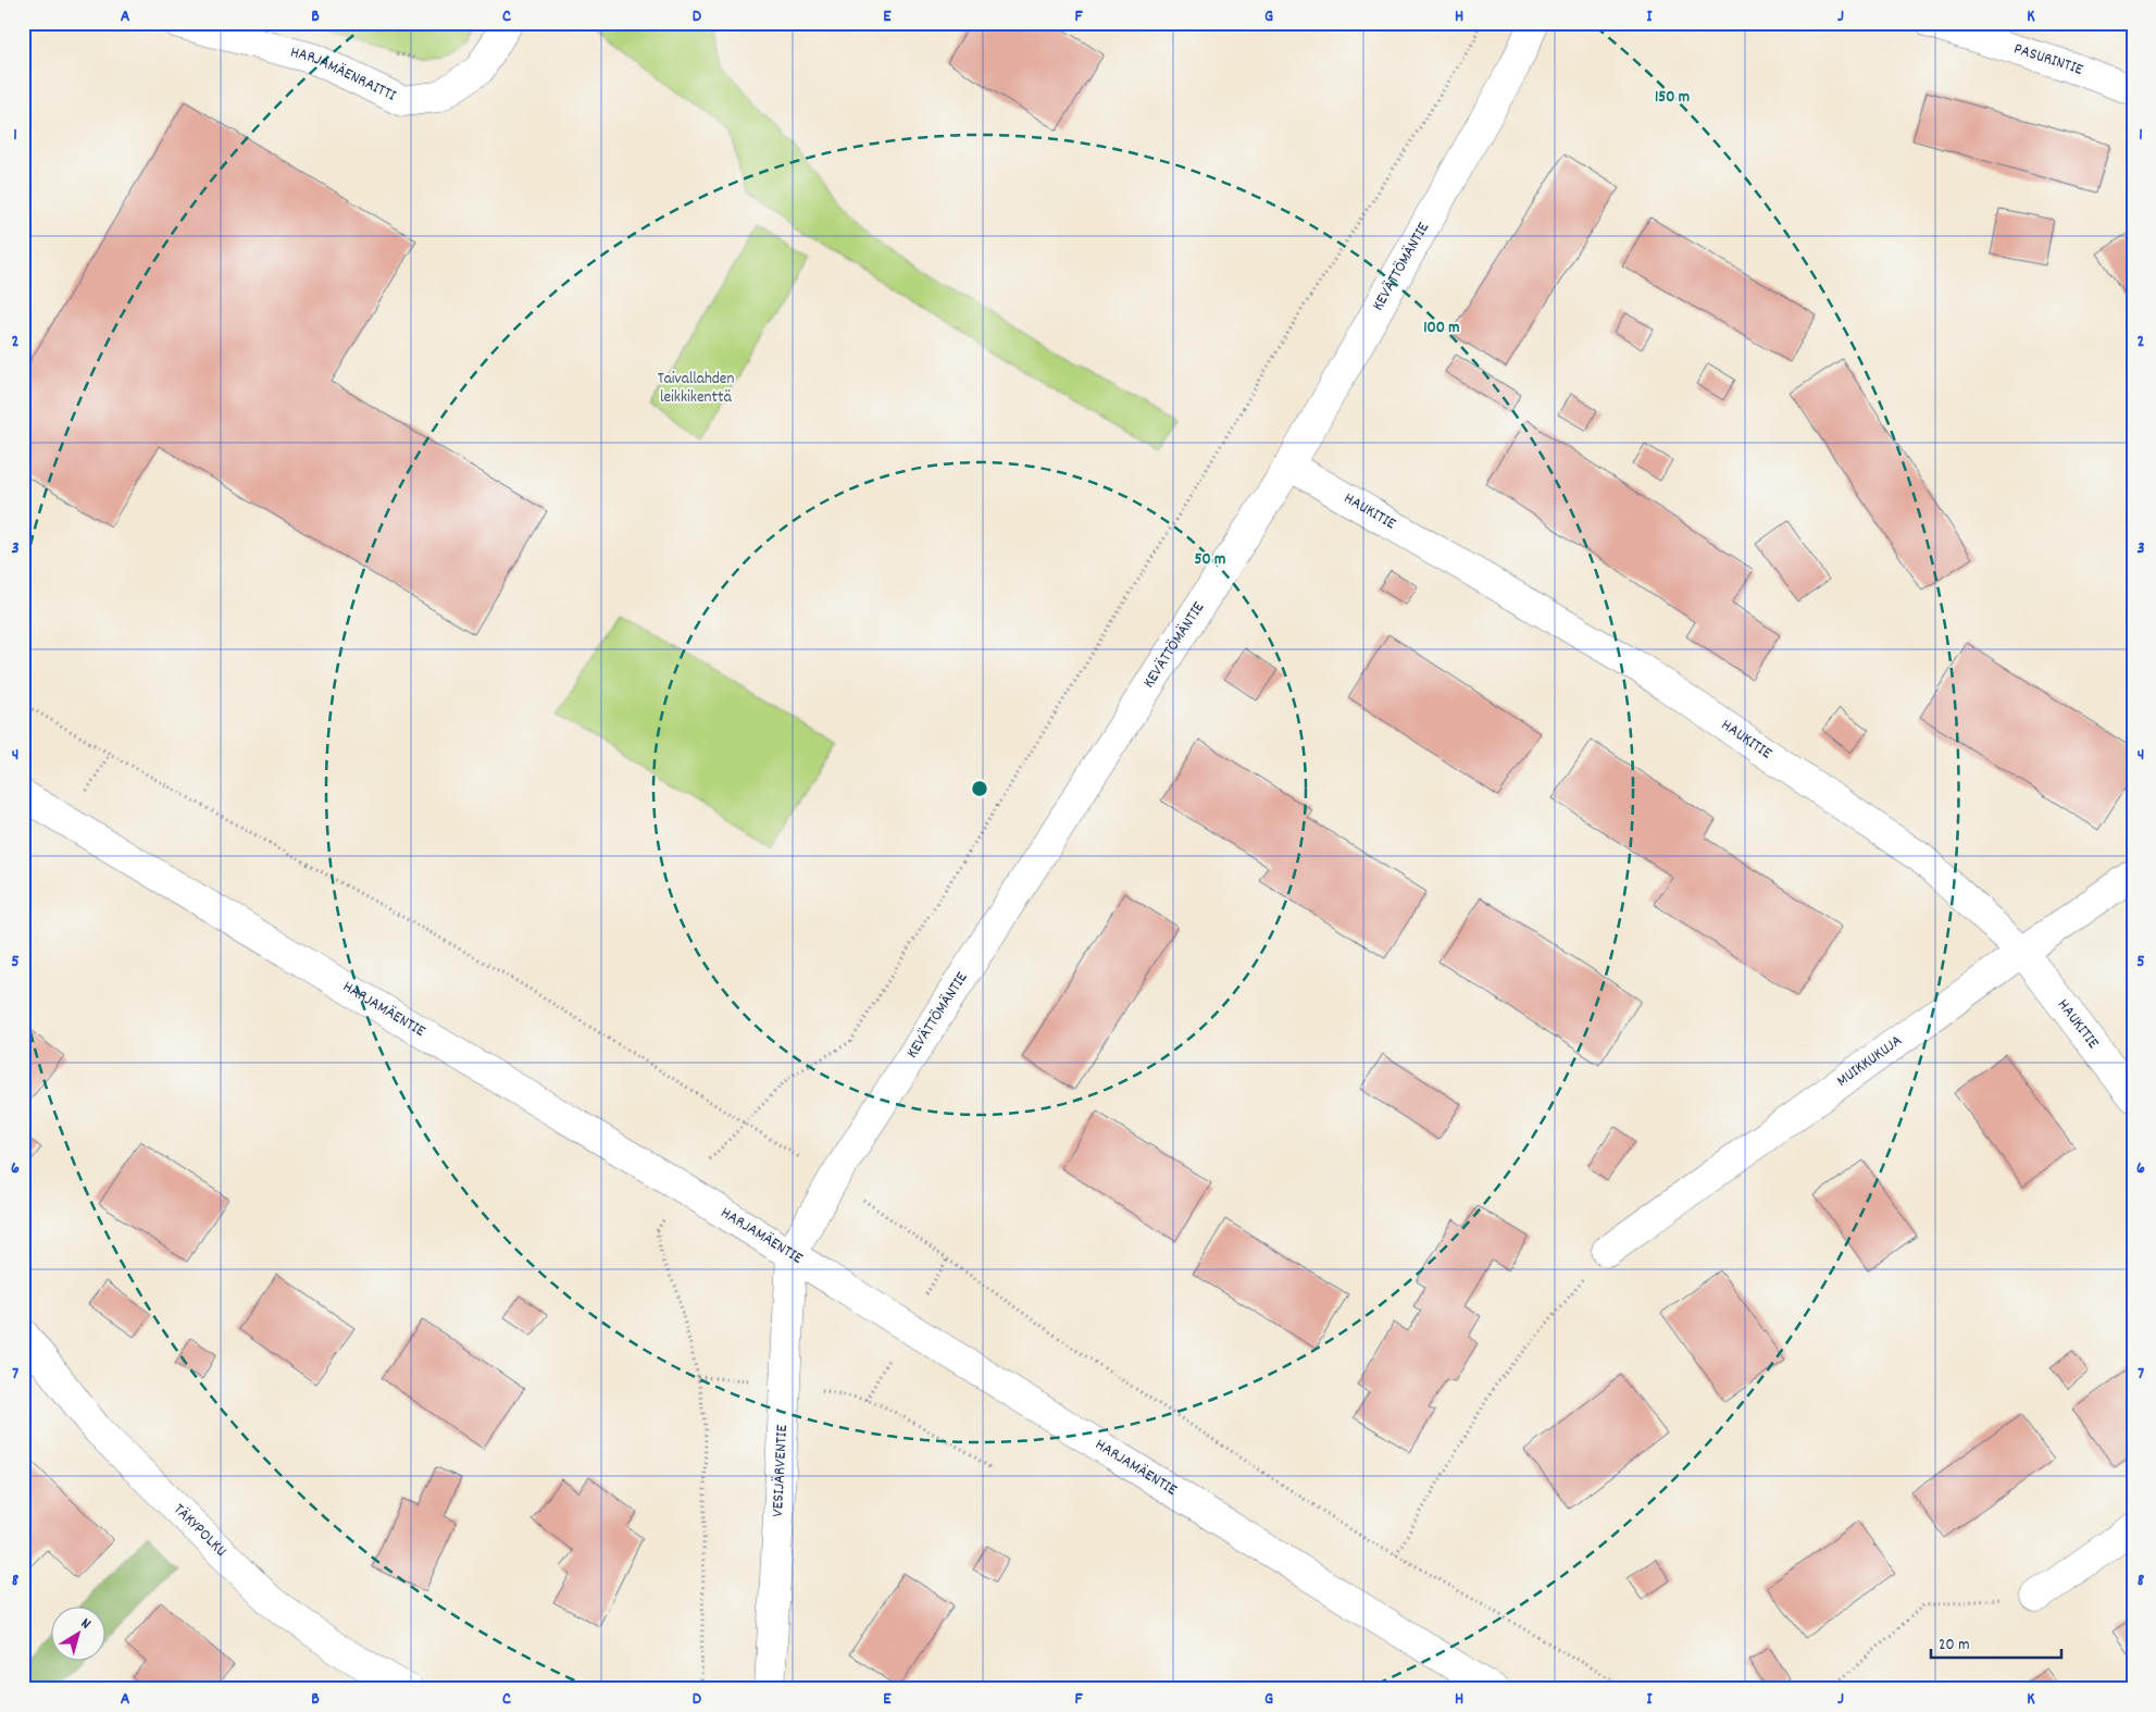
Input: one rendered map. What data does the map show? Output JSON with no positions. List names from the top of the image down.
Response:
{
  "streets": {
    "street": [
      "PASURINTIE",
      "HARJAMÄENRAITTI",
      "KEVÄTTÖMÄNTIE",
      "HAUKITIE",
      "HARJAMÄENTIE",
      "MUIKKUKUJA",
      "VESIJÄRVENTIE",
      "TÄKYPOLKU"
    ]
  },
  "crossings": [
    ["KEVÄTTÖMÄNTIE", "HAUKITIE"],
    ["KEVÄTTÖMÄNTIE", "HARJAMÄENTIE"],
    ["KEVÄTTÖMÄNTIE", "VESIJÄRVENTIE"],
    ["HAUKITIE", "MUIKKUKUJA"],
    ["HARJAMÄENTIE", "VESIJÄRVENTIE"]
  ],
  "parks": ["Taivallahden leikkikenttä"],
  "scale_bar": "20 m",
  "north": "top right",
  "grid": {
    "columns": [
      "A",
      "B",
      "C",
      "D",
      "E",
      "F",
      "G",
      "H",
      "I",
      "J",
      "K"
    ],
    "rows": [
      "1",
      "2",
      "3",
      "4",
      "5",
      "6",
      "7",
      "8"
    ]
  },
  "rings": ["150 m", "100 m", "50 m"]
}
